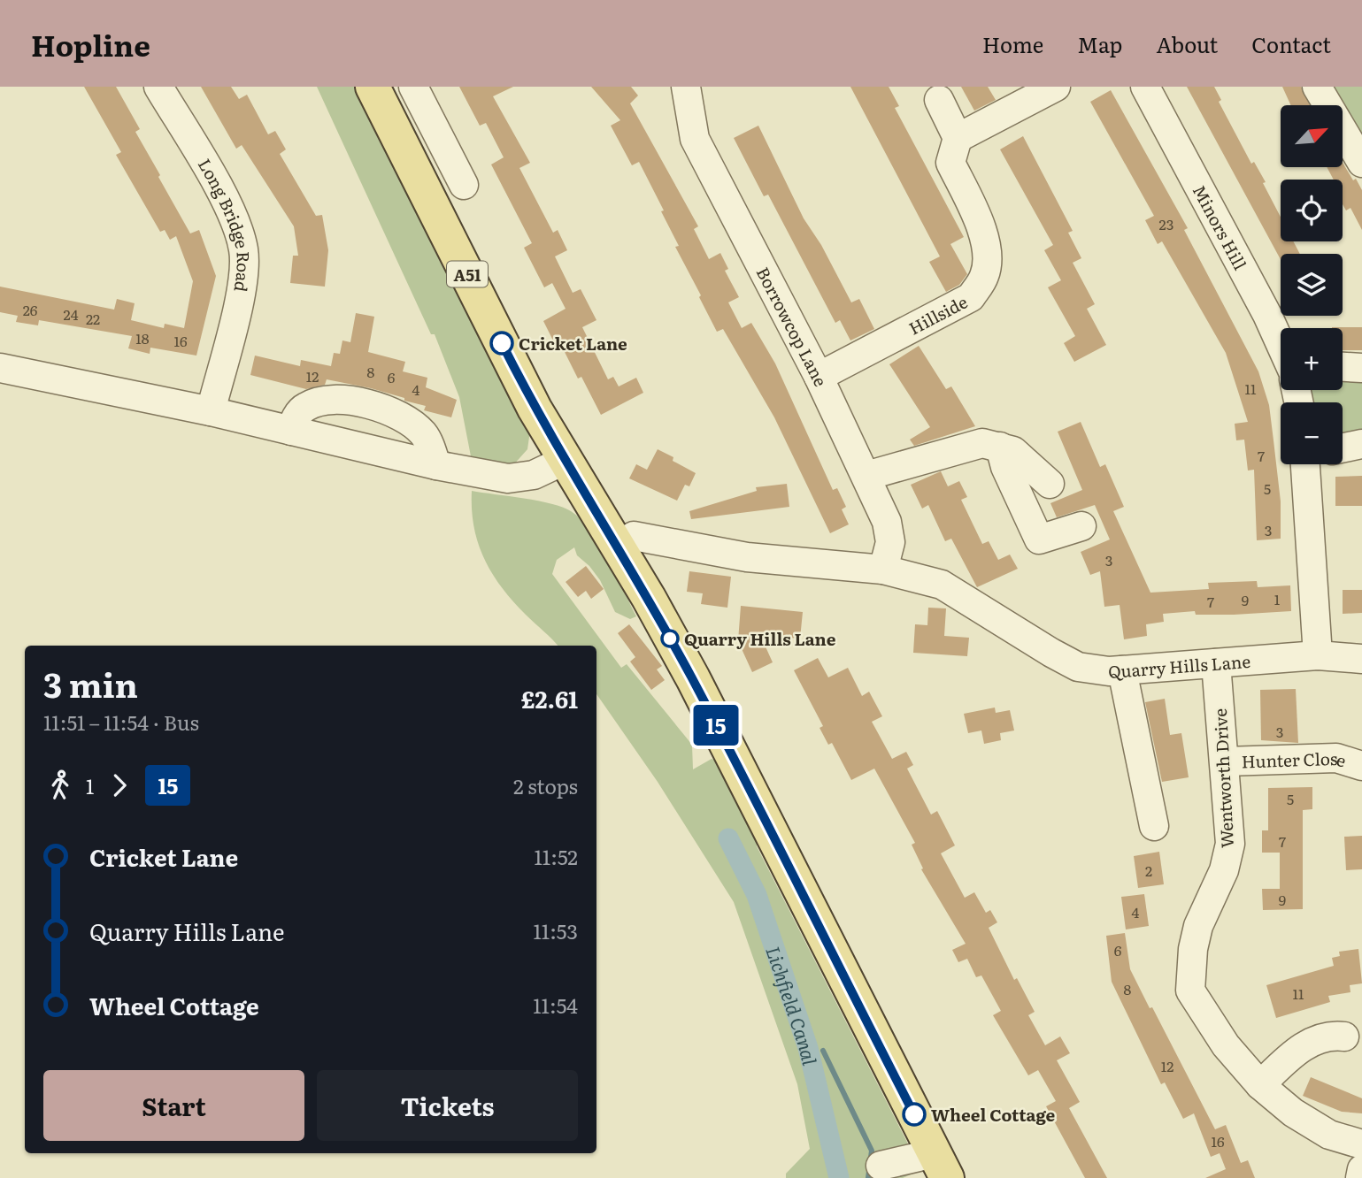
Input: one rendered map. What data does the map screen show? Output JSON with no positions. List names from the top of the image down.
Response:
{
  "streets": {
    "main road": ["A51"],
    "street": [
      "Long Bridge Road",
      "Minors Hill",
      "Hillside",
      "Borrowcop Lane",
      "Quarry Hills Lane",
      "Hunter Close",
      "Wentworth Drive"
    ]
  },
  "crossings": [
    ["A51", "Quarry Hills Lane"],
    ["Hillside", "Borrowcop Lane"],
    ["Borrowcop Lane", "Quarry Hills Lane"],
    ["Quarry Hills Lane", "Wentworth Drive"],
    ["Hunter Close", "Wentworth Drive"]
  ],
  "water": ["Lichfield Canal"],
  "places": ["Cricket Lane", "Quarry Hills Lane", "Wheel Cottage"],
  "lines": ["bus line 15"],
  "house_numbers": [
    "23",
    "26",
    "24",
    "22",
    "18",
    "16",
    "8",
    "12",
    "6",
    "11",
    "4",
    "7",
    "5",
    "3",
    "3",
    "1",
    "9",
    "7",
    "3",
    "5",
    "7",
    "2",
    "9",
    "4",
    "6",
    "8",
    "11",
    "12",
    "16"
  ],
  "north": "top right",
  "page": {
    "header": "Hopline",
    "nav": [
      "Home",
      "Map",
      "About",
      "Contact"
    ],
    "on_map": "15",
    "map_buttons": ["+", "−"],
    "heading": ["3 min", "11:51 – 11:54 · Bus", "£2.61"],
    "legs": ["1", "15", "2 stops"],
    "list": [
      {
        "name": "Cricket Lane",
        "value": "11:52"
      },
      {
        "name": "Quarry Hills Lane",
        "value": "11:53"
      },
      {
        "name": "Wheel Cottage",
        "value": "11:54"
      }
    ],
    "buttons": ["Start", "Tickets"]
  }
}
